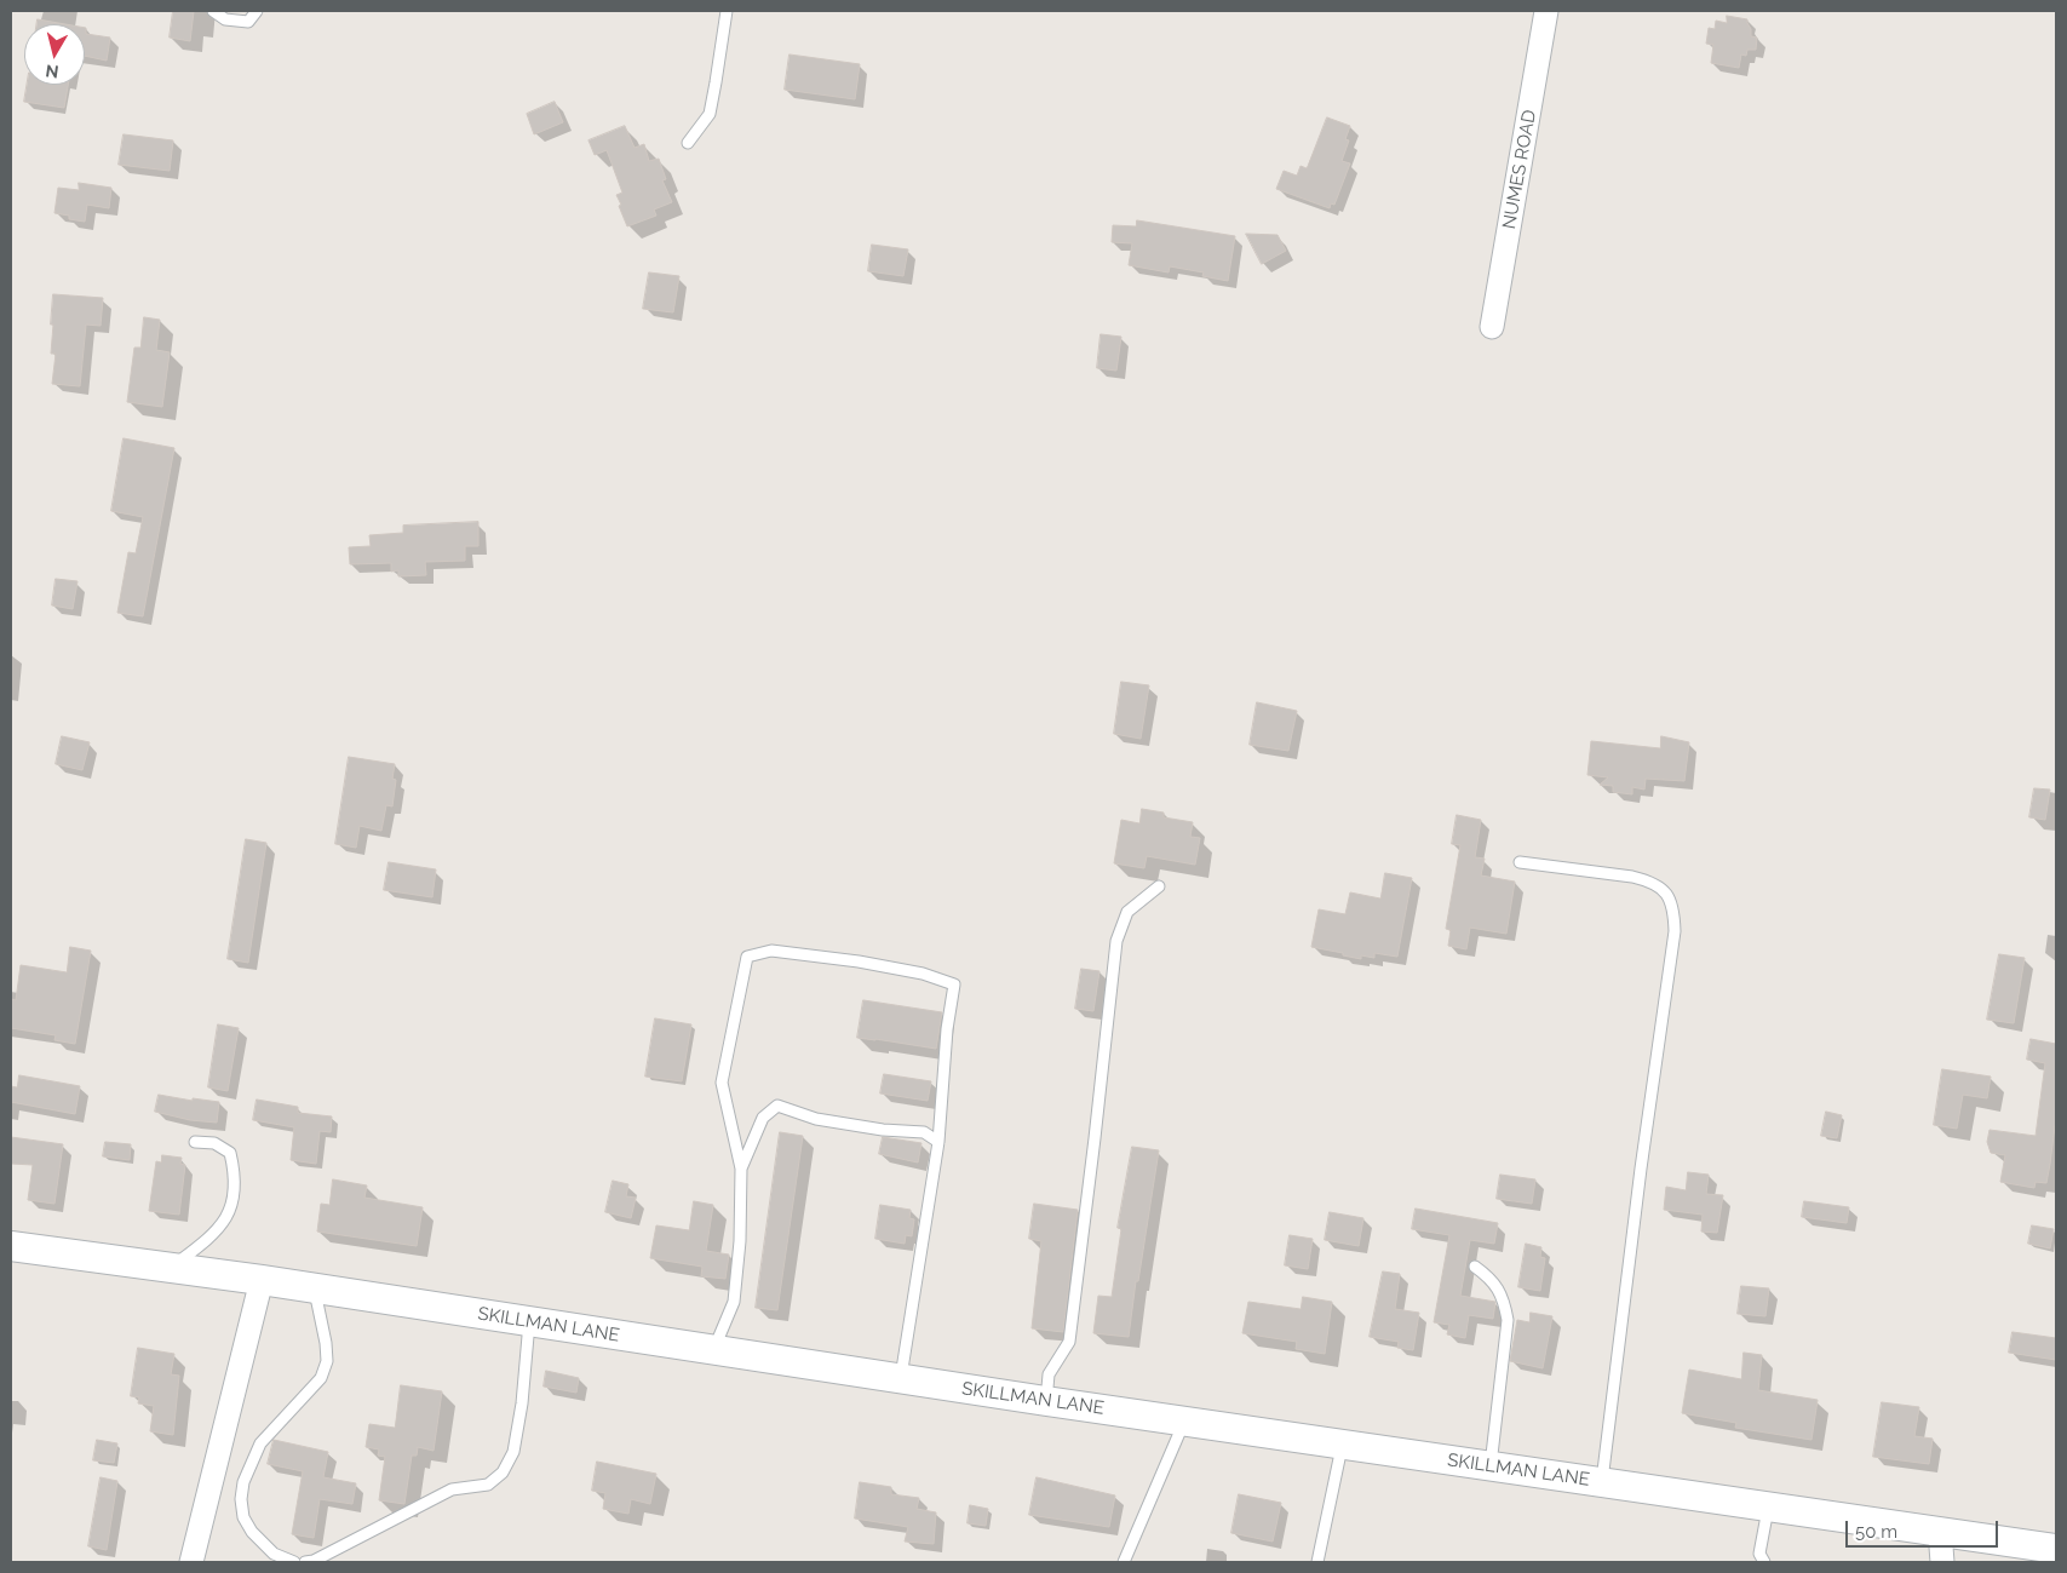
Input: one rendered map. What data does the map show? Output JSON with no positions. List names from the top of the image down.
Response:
{
  "streets": {
    "street": ["NUMES ROAD", "SKILLMAN LANE"]
  },
  "scale_bar": "50 m",
  "north": "bottom"
}
